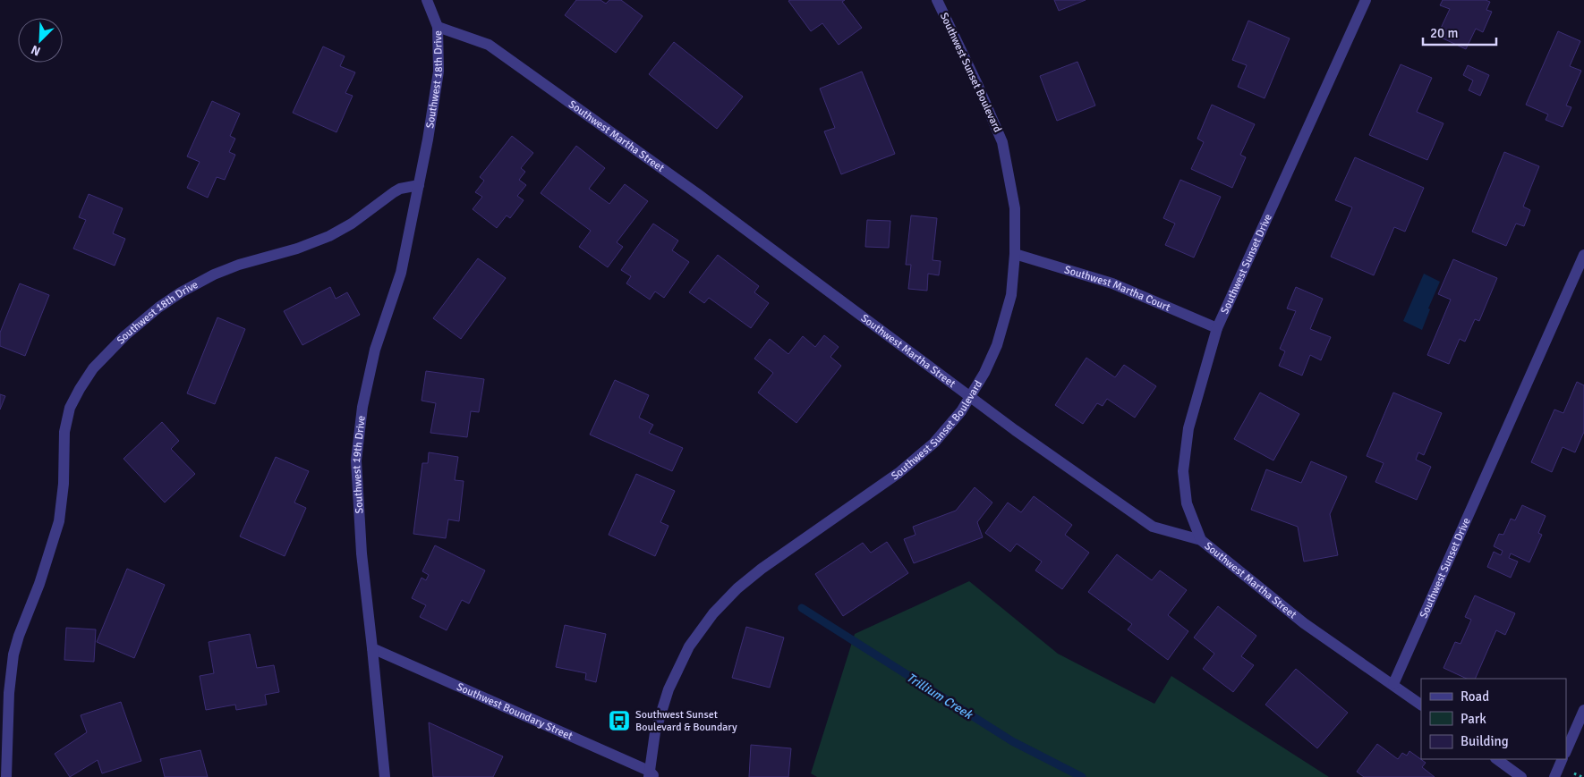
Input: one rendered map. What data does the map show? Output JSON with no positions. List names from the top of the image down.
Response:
{
  "streets": {
    "street": [
      "Southwest Sunset Boulevard",
      "Southwest 18th Drive",
      "Southwest Martha Street",
      "Southwest Sunset Drive",
      "Southwest Martha Court",
      "Southwest 19th Drive",
      "Southwest Boundary Street"
    ]
  },
  "crossings": [
    ["Southwest Sunset Boulevard", "Southwest Martha Street"],
    ["Southwest Sunset Boulevard", "Southwest Martha Court"],
    ["Southwest Sunset Boulevard", "Southwest Boundary Street"],
    ["Southwest 18th Drive", "Southwest Martha Street"],
    ["Southwest 18th Drive", "Southwest 19th Drive"],
    ["Southwest Martha Street", "Southwest Sunset Drive"],
    ["Southwest Sunset Drive", "Southwest Martha Court"],
    ["Southwest 19th Drive", "Southwest Boundary Street"]
  ],
  "water": ["Trillium Creek"],
  "places": {
    "bus stop": ["Southwest Sunset Boulevard & Boundary"]
  },
  "legend": ["Road", "Park", "Building"],
  "scale_bar": "20 m",
  "north": "bottom left"
}
